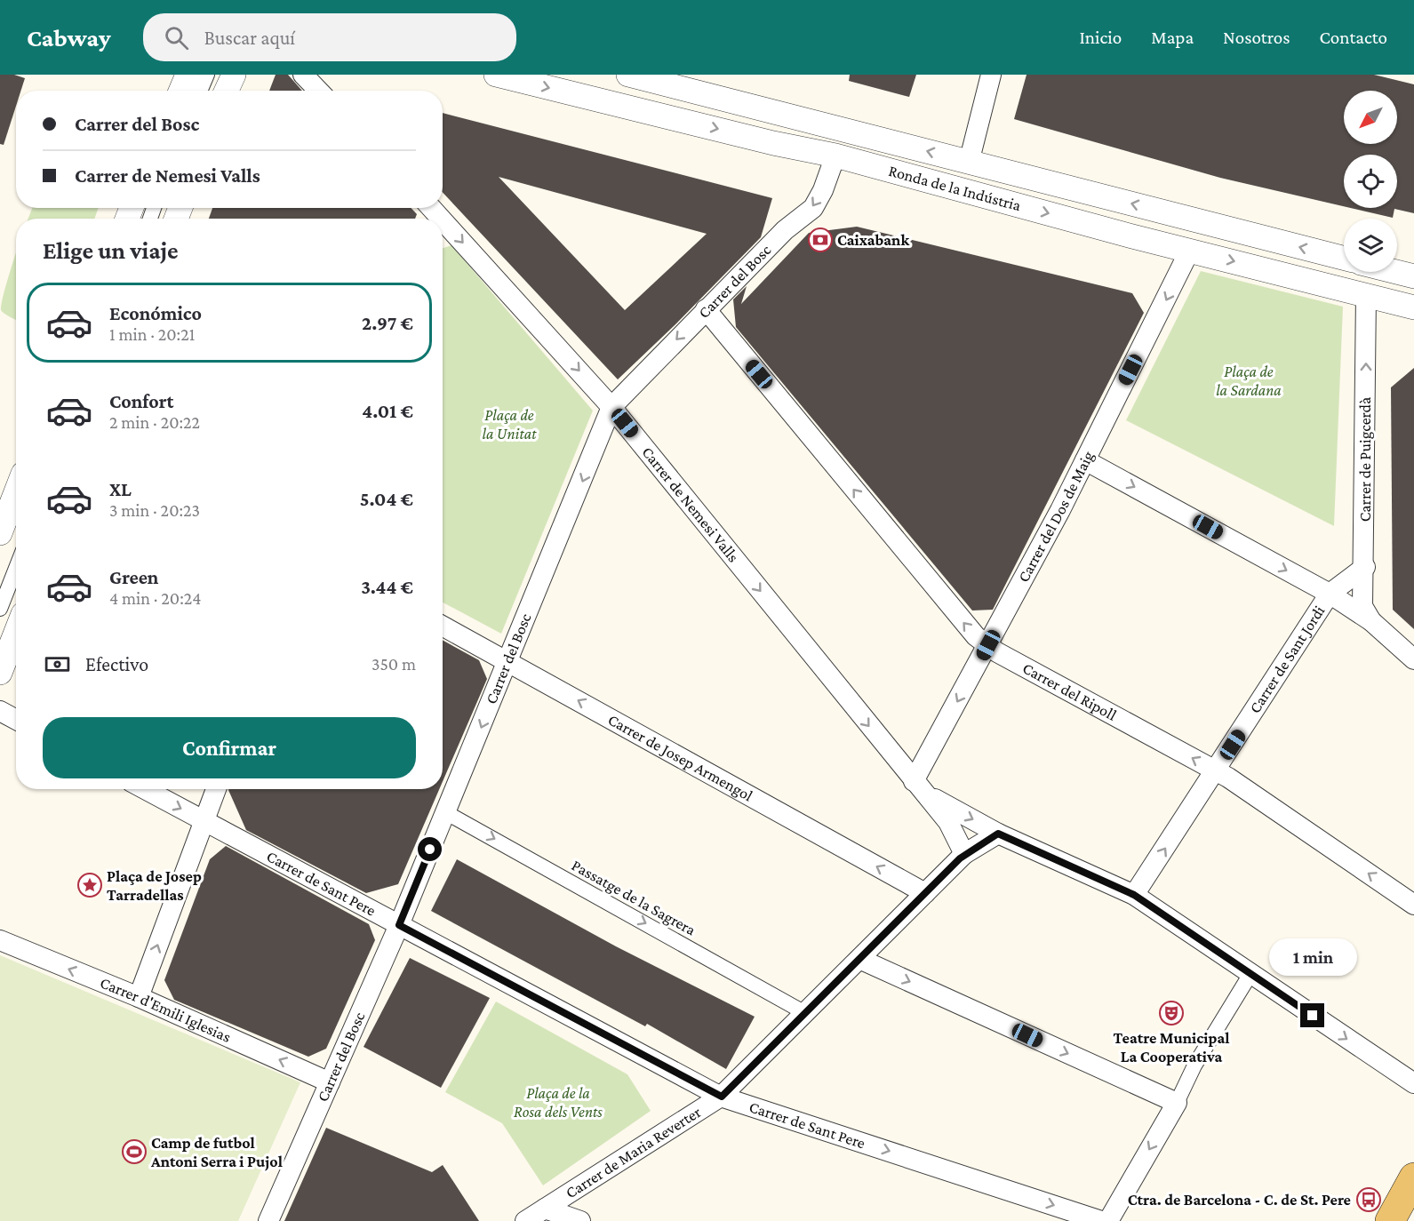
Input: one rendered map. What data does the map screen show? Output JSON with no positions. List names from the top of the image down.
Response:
{
  "streets": {
    "street": [
      "Ronda de la Indústria",
      "Carrer del Bosc",
      "Carrer de Puigcerdà",
      "Carrer de Nemesi Valls",
      "Carrer del Dos de Maig",
      "Carrer de Sant Jordi",
      "Carrer del Ripoll",
      "Carrer de Josep Armengol",
      "Carrer de Sant Pere",
      "Passatge de la Sagrera",
      "Carrer d'Emili Iglesias",
      "Carrer de Maria Reverter"
    ]
  },
  "crossings": [
    ["Ronda de la Indústria", "Carrer del Bosc"],
    ["Ronda de la Indústria", "Carrer de Puigcerdà"],
    ["Ronda de la Indústria", "Carrer del Dos de Maig"],
    ["Carrer del Bosc", "Carrer de Nemesi Valls"],
    ["Carrer del Bosc", "Carrer del Ripoll"],
    ["Carrer del Bosc", "Carrer de Josep Armengol"],
    ["Carrer del Bosc", "Carrer de Sant Pere"],
    ["Carrer del Bosc", "Passatge de la Sagrera"],
    ["Carrer del Bosc", "Carrer d'Emili Iglesias"],
    ["Carrer de Puigcerdà", "Carrer de Sant Jordi"],
    ["Carrer de Nemesi Valls", "Carrer del Dos de Maig"],
    ["Carrer de Nemesi Valls", "Carrer de Sant Jordi"],
    ["Carrer de Nemesi Valls", "Carrer de Maria Reverter"],
    ["Carrer del Dos de Maig", "Carrer del Ripoll"],
    ["Carrer de Sant Jordi", "Carrer del Ripoll"],
    ["Carrer de Josep Armengol", "Carrer de Maria Reverter"],
    ["Carrer de Sant Pere", "Carrer de Maria Reverter"],
    ["Passatge de la Sagrera", "Carrer de Maria Reverter"]
  ],
  "one_way": [
    "Carrer del Bosc",
    "Carrer de Puigcerdà",
    "Carrer de Nemesi Valls",
    "Carrer del Dos de Maig",
    "Carrer de Sant Jordi",
    "Carrer del Ripoll",
    "Carrer de Josep Armengol",
    "Passatge de la Sagrera",
    "Carrer d'Emili Iglesias"
  ],
  "parks": ["Plaça de la Sardana", "Plaça de la Unitat", "Plaça de la Rosa dels Vents"],
  "places": {
    "bank": ["Caixabank"],
    "place": ["Plaça de Josep Tarradellas"],
    "theatre": ["Teatre Municipal La Cooperativa"],
    "sports": ["Camp de futbol Antoni Serra i Pujol"],
    "bus stop": ["Ctra. de Barcelona - C. de St. Pere"]
  },
  "north": "bottom left",
  "page": {
    "header": "Cabway",
    "search": "Buscar aquí",
    "nav": [
      "Inicio",
      "Mapa",
      "Nosotros",
      "Contacto"
    ],
    "banner": ["Carrer del Bosc", "Carrer de Nemesi Valls"],
    "heading": "Elige un viaje",
    "list": [
      {
        "name": "Económico",
        "note": "1 min · 20:21",
        "value": "2.97 €"
      },
      {
        "name": "Confort",
        "note": "2 min · 20:22",
        "value": "4.01 €"
      },
      {
        "name": "XL",
        "note": "3 min · 20:23",
        "value": "5.04 €"
      },
      {
        "name": "Green",
        "note": "4 min · 20:24",
        "value": "3.44 €"
      }
    ],
    "pay": ["Efectivo", "350 m"],
    "buttons": "Confirmar",
    "bubble": "1 min"
  }
}
